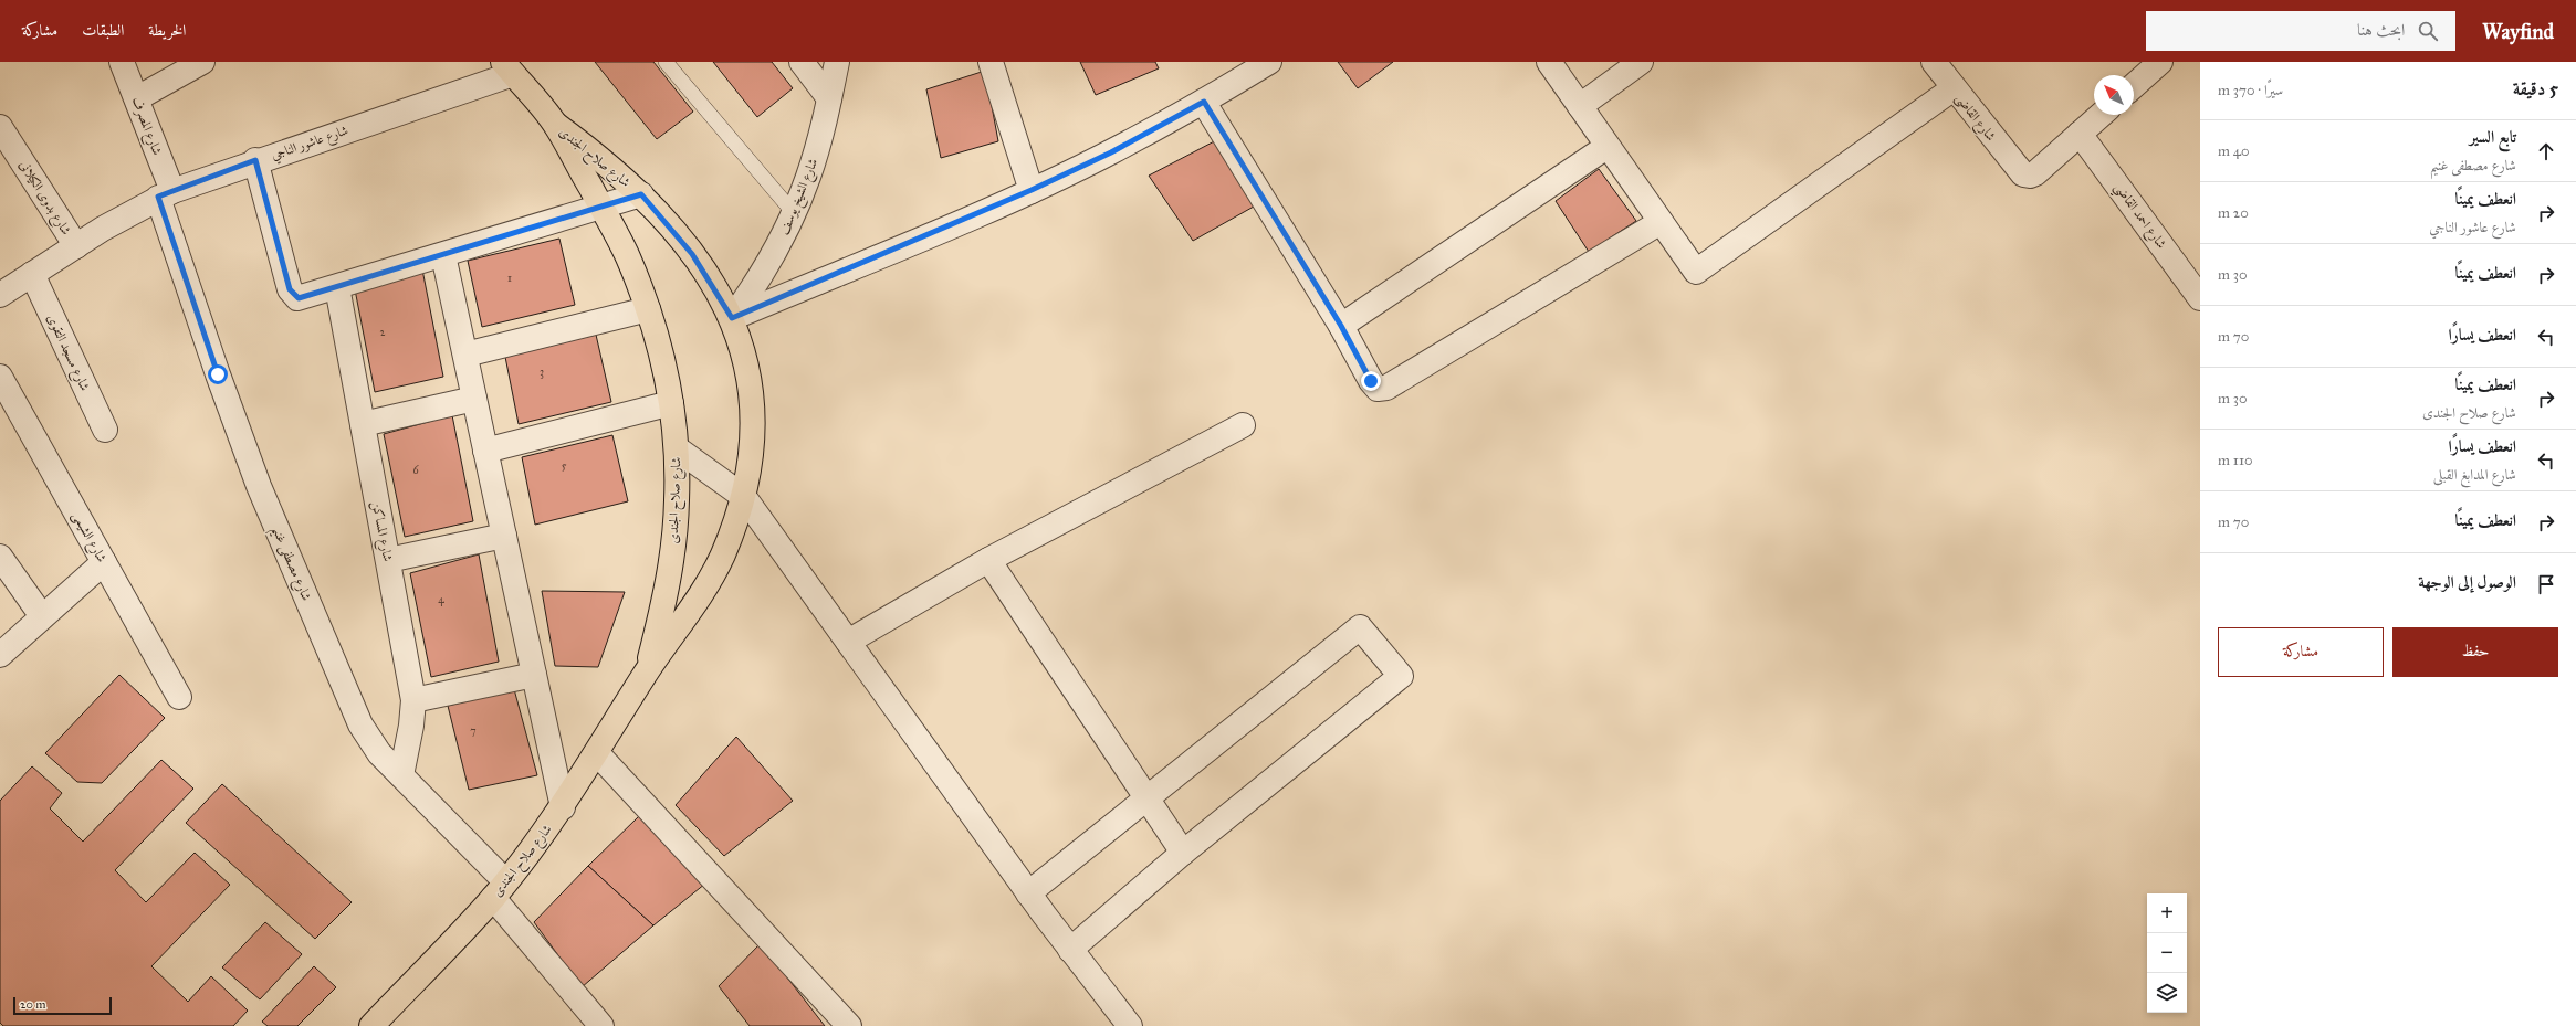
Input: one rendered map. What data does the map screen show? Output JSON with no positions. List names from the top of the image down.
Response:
{
  "streets": {
    "main road": ["شارع صلاح الجندى"],
    "street": [
      "شارع القاضى",
      "شارع المصرف",
      "شارع عاشور الناجي",
      "شارع الشيخ يوسف",
      "شارع بدوى الكيلانى",
      "شارع احمد القاضي",
      "شارع مسجد التقوى",
      "شارع المساكن",
      "شارع الشيمى",
      "شارع مصطفى غنيم"
    ]
  },
  "crossings": [
    ["شارع القاضى", "شارع احمد القاضي"],
    ["شارع المصرف", "شارع عاشور الناجي"],
    ["شارع المصرف", "شارع مصطفى غنيم"],
    ["شارع عاشور الناجي", "شارع بدوى الكيلانى"],
    ["شارع عاشور الناجي", "شارع مسجد التقوى"],
    ["شارع عاشور الناجي", "شارع مصطفى غنيم"],
    ["شارع صلاح الجندى", "شارع الشيخ يوسف"],
    ["شارع صلاح الجندى", "شارع مصطفى غنيم"],
    ["شارع المساكن", "شارع مصطفى غنيم"]
  ],
  "house_numbers": [
    "1",
    "2",
    "3",
    "5",
    "6",
    "4",
    "7"
  ],
  "scale_bar": "20 m",
  "north": "top left",
  "page": {
    "header": "Wayfind",
    "search": "ابحث هنا",
    "nav": ["الخريطة", "الطبقات", "مشاركة"],
    "heading": ["5 دقيقة", "سيرًا · 370 m"],
    "list": [
      ["تابع السير", "شارع مصطفى غنيم", "40 m"],
      ["انعطف يمينًا", "شارع عاشور الناجي", "20 m"],
      ["انعطف يمينًا", "30 m"],
      ["انعطف يسارًا", "70 m"],
      ["انعطف يمينًا", "شارع صلاح الجندى", "30 m"],
      ["انعطف يسارًا", "شارع المدابغ القبلى", "110 m"],
      ["انعطف يمينًا", "70 m"],
      "الوصول إلى الوجهة"
    ],
    "buttons": ["حفظ", "مشاركة"],
    "map_buttons": ["+", "−"],
    "scale": "20 m"
  }
}
